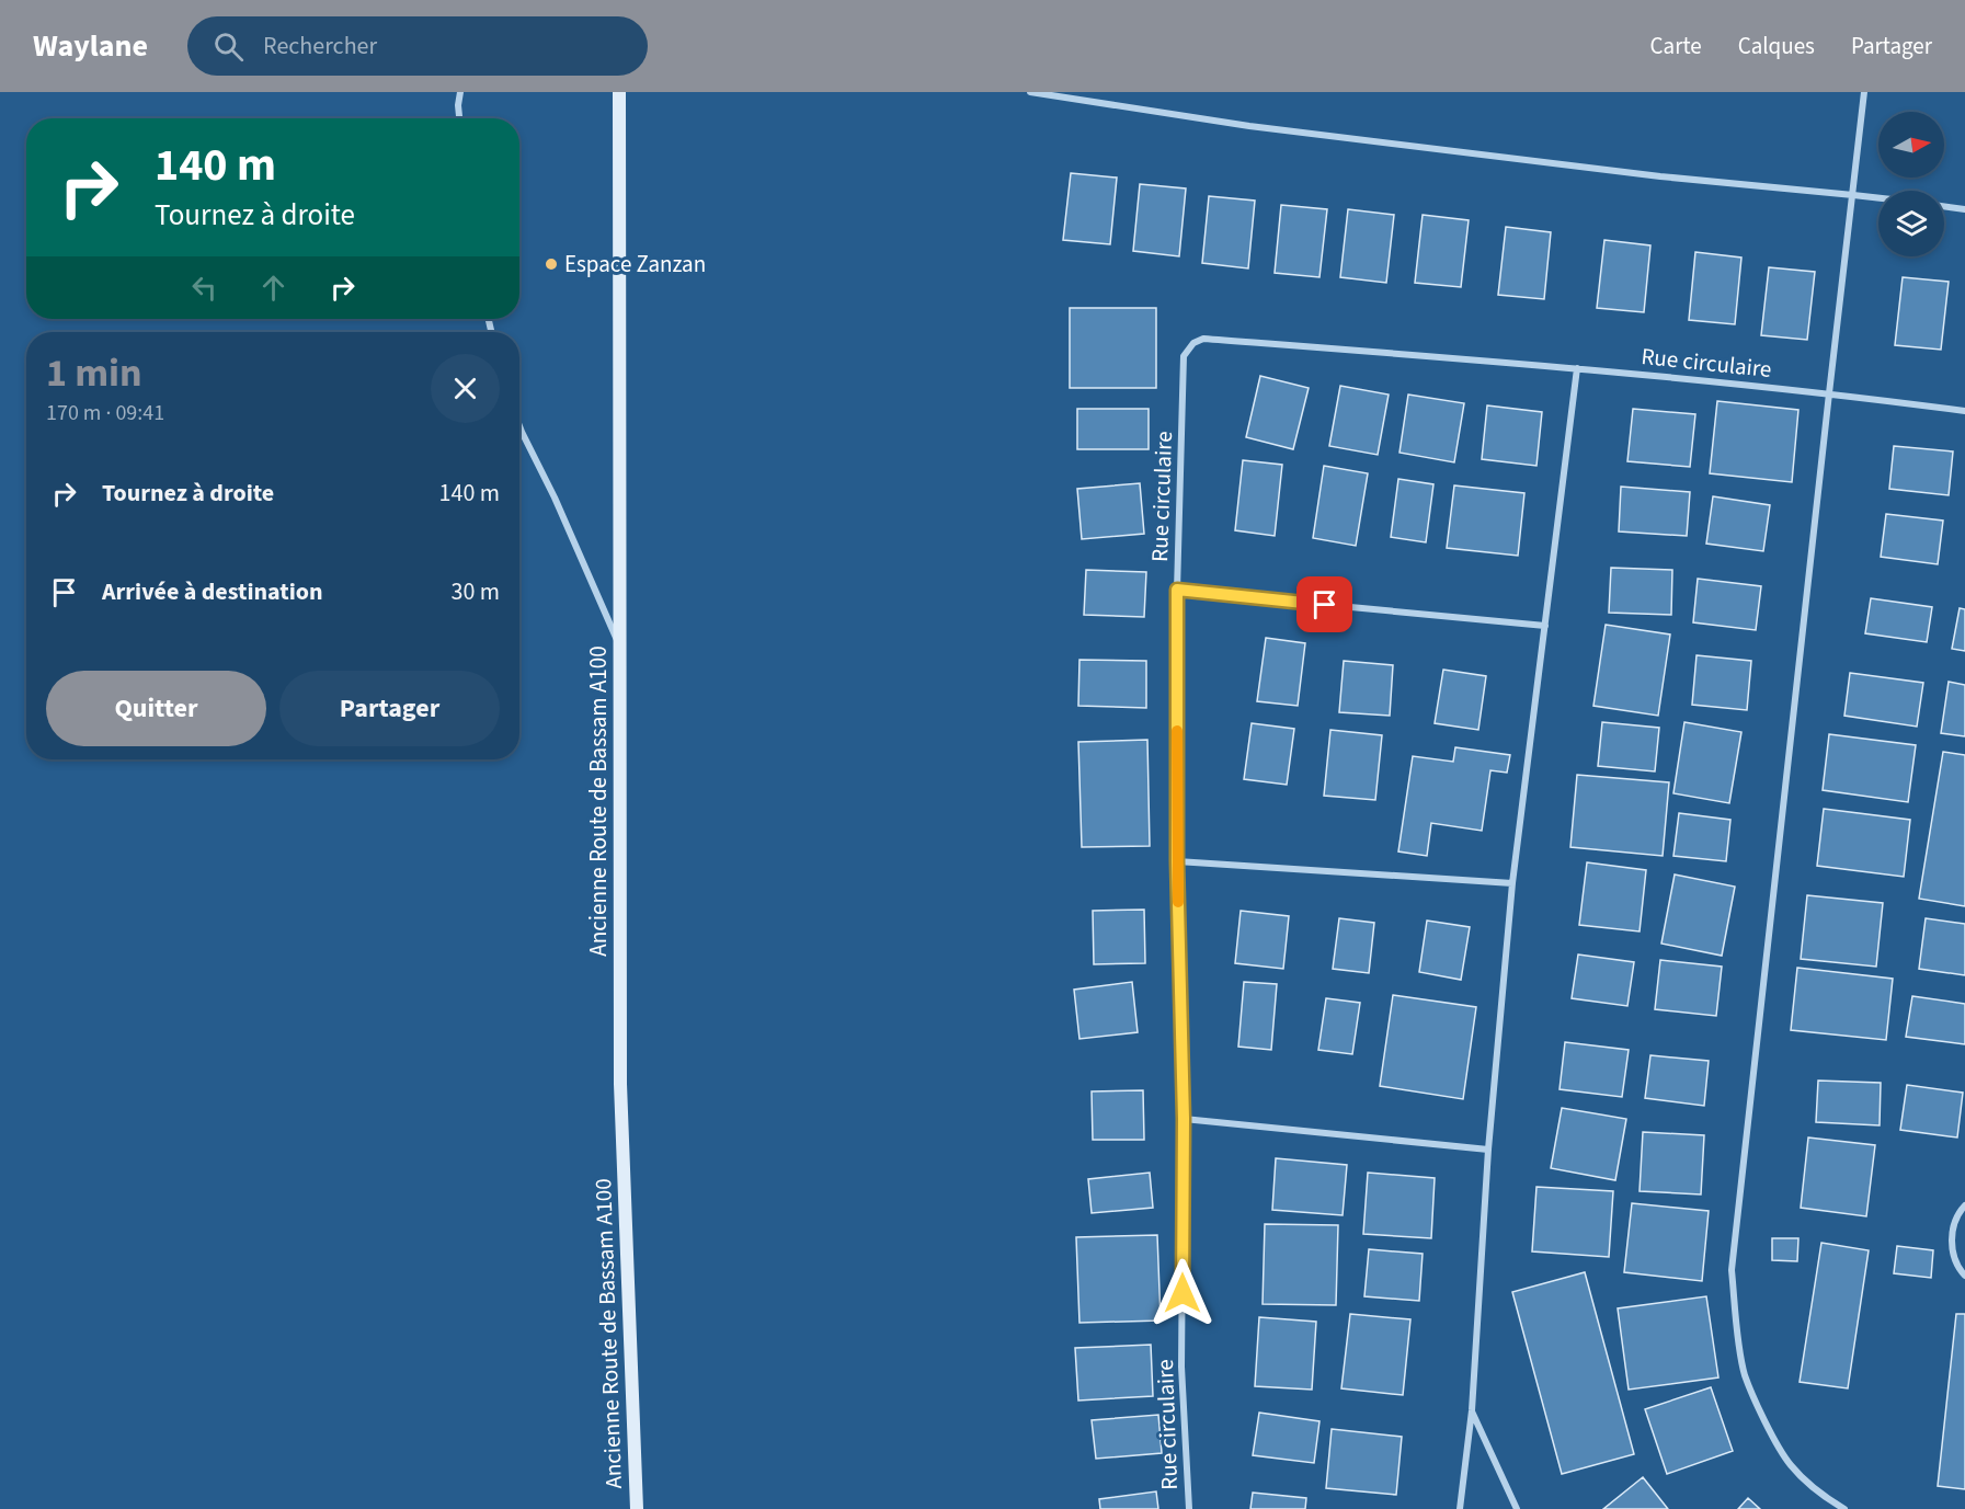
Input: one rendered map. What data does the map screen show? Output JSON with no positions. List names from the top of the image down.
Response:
{
  "streets": {
    "main road": ["Ancienne Route de Bassam A100"],
    "street": ["Rue circulaire"]
  },
  "places": ["Espace Zanzan"],
  "north": "right",
  "page": {
    "header": "Waylane",
    "search": "Rechercher",
    "nav": ["Carte", "Calques", "Partager"],
    "turn": ["140 m", "Tournez à droite"],
    "heading": ["1 min", "170 m · 09:41"],
    "list": [
      {
        "name": "Tournez à droite",
        "value": "140 m"
      },
      {
        "name": "Arrivée à destination",
        "value": "30 m"
      }
    ],
    "buttons": ["Quitter", "Partager"]
  }
}
